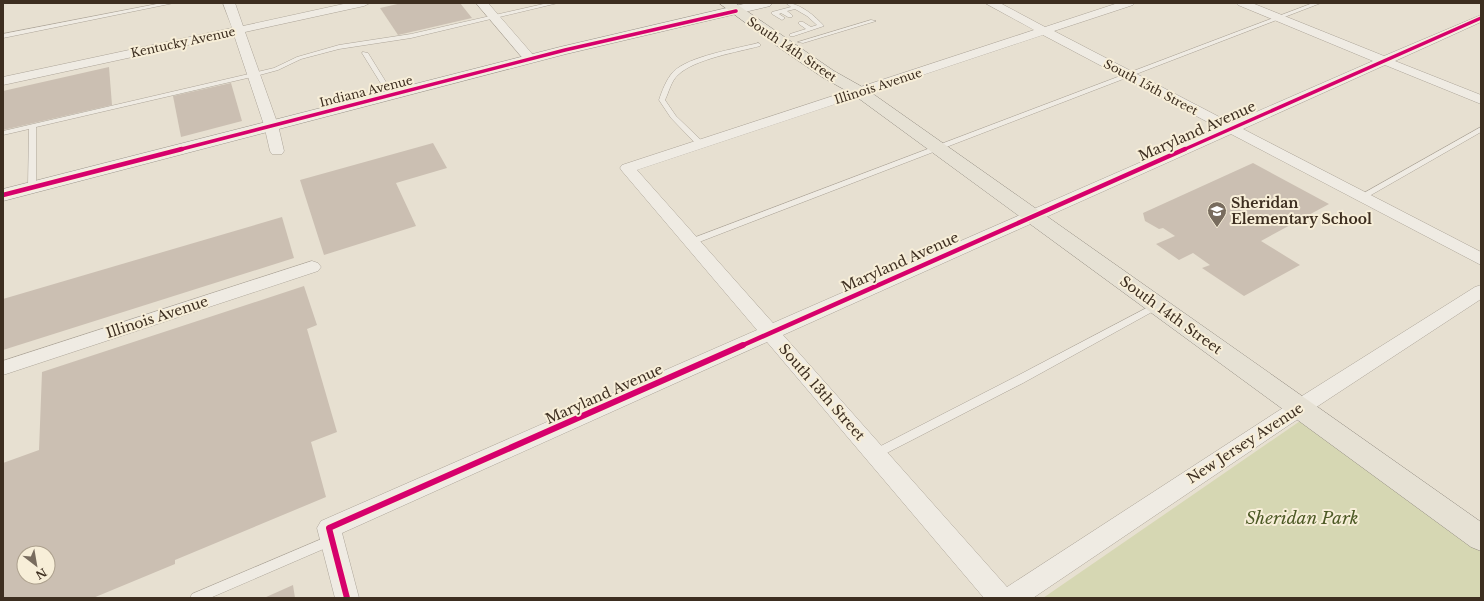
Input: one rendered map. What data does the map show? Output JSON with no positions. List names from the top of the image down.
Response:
{
  "streets": {
    "main road": ["South 14th Street", "Indiana Avenue"],
    "street": [
      "Kentucky Avenue",
      "Illinois Avenue",
      "South 15th Street",
      "Maryland Avenue",
      "South 13th Street",
      "New Jersey Avenue"
    ]
  },
  "crossings": [
    ["South 14th Street", "Illinois Avenue"],
    ["South 14th Street", "Indiana Avenue"],
    ["South 14th Street", "Maryland Avenue"],
    ["South 14th Street", "New Jersey Avenue"],
    ["Illinois Avenue", "South 15th Street"],
    ["Illinois Avenue", "South 13th Street"],
    ["South 15th Street", "Maryland Avenue"],
    ["Maryland Avenue", "South 13th Street"]
  ],
  "parks": ["Sheridan Park"],
  "places": {
    "school or university": ["Sheridan Elementary School"]
  },
  "north": "bottom right"
}
